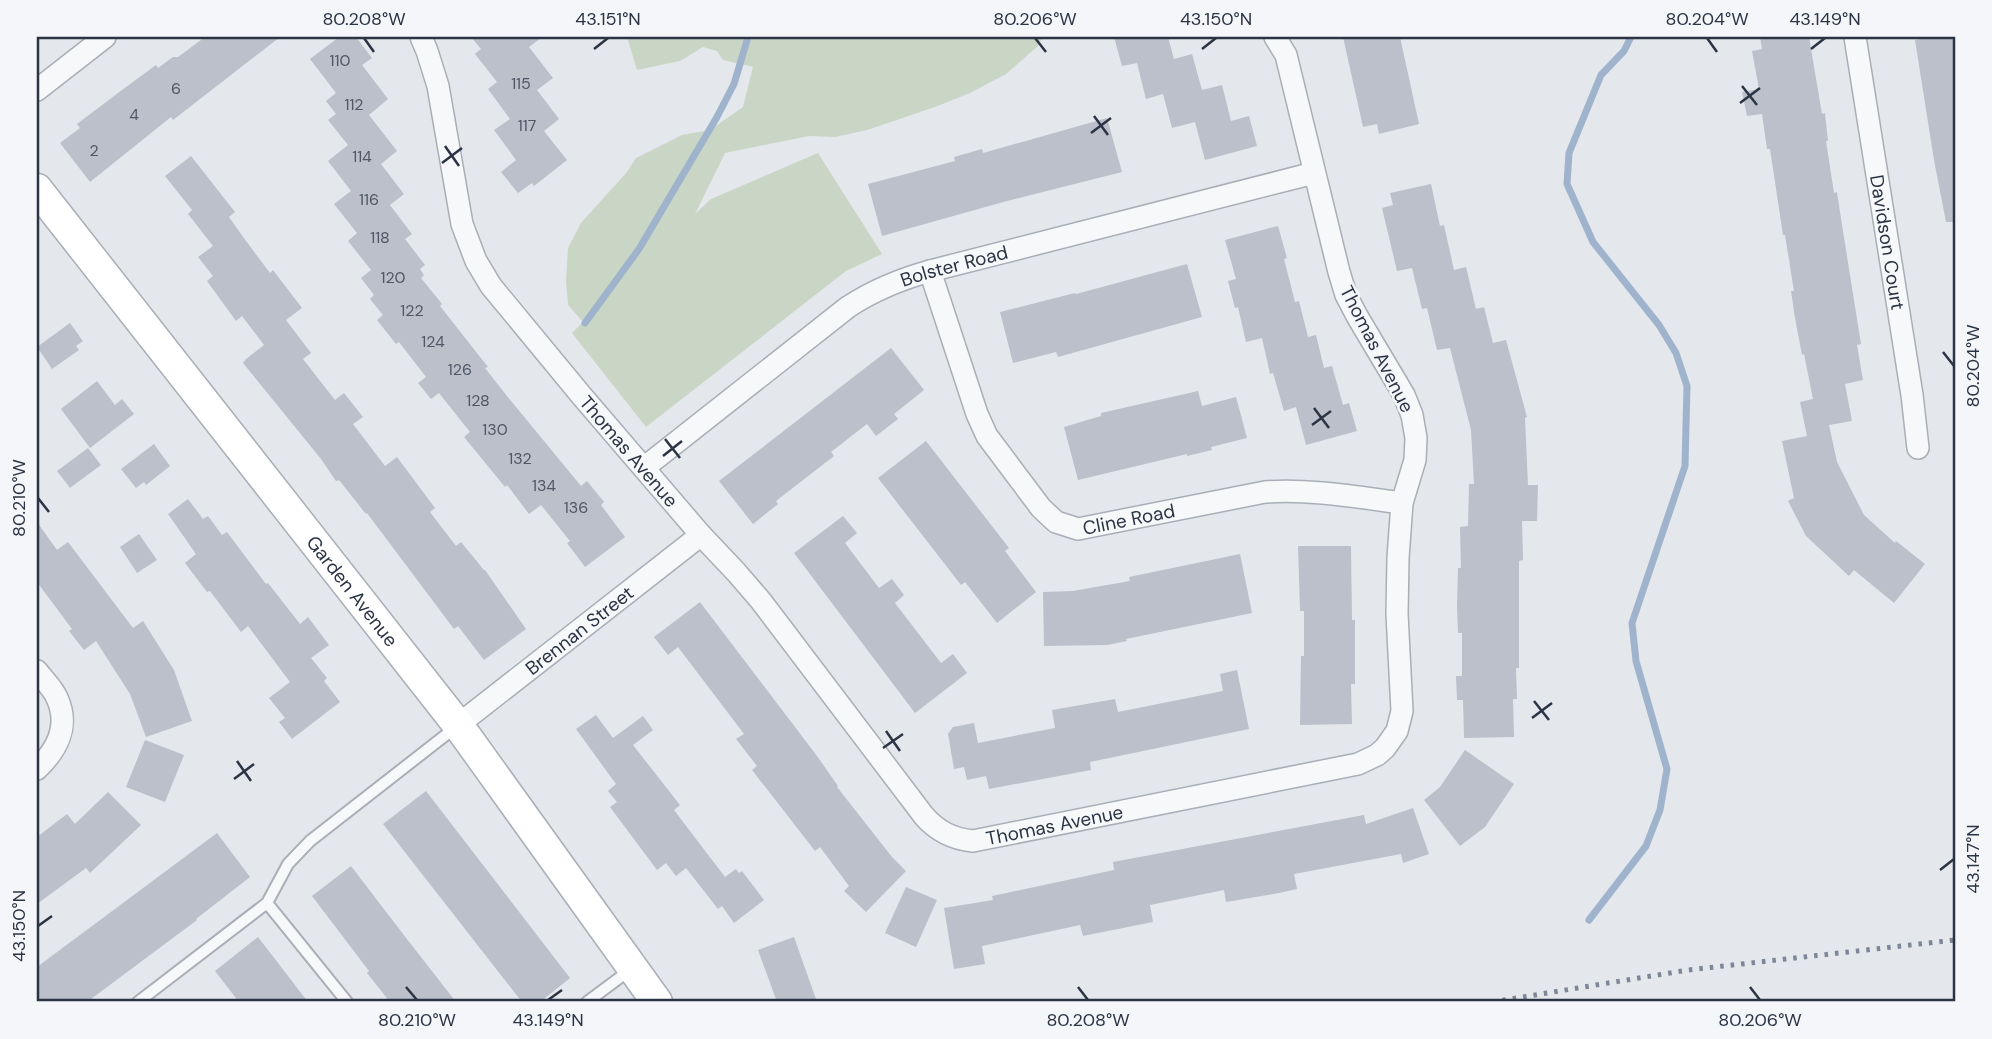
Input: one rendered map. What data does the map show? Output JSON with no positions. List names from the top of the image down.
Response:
{
  "streets": {
    "street": [
      "Davidson Court",
      "Bolster Road",
      "Thomas Avenue",
      "Cline Road",
      "Garden Avenue",
      "Brennan Street"
    ]
  },
  "crossings": [
    ["Bolster Road", "Thomas Avenue"],
    ["Bolster Road", "Cline Road"],
    ["Thomas Avenue", "Cline Road"],
    ["Thomas Avenue", "Brennan Street"],
    ["Garden Avenue", "Brennan Street"]
  ],
  "house_numbers": [
    "110",
    "115",
    "6",
    "112",
    "4",
    "117",
    "2",
    "114",
    "116",
    "118",
    "120",
    "122",
    "124",
    "126",
    "128",
    "130",
    "132",
    "134",
    "136"
  ],
  "coordinates": [
    "80.208°W",
    "43.151°N",
    "80.206°W",
    "43.150°N",
    "80.204°W",
    "43.149°N",
    "80.210°W",
    "43.147°N"
  ]
}
